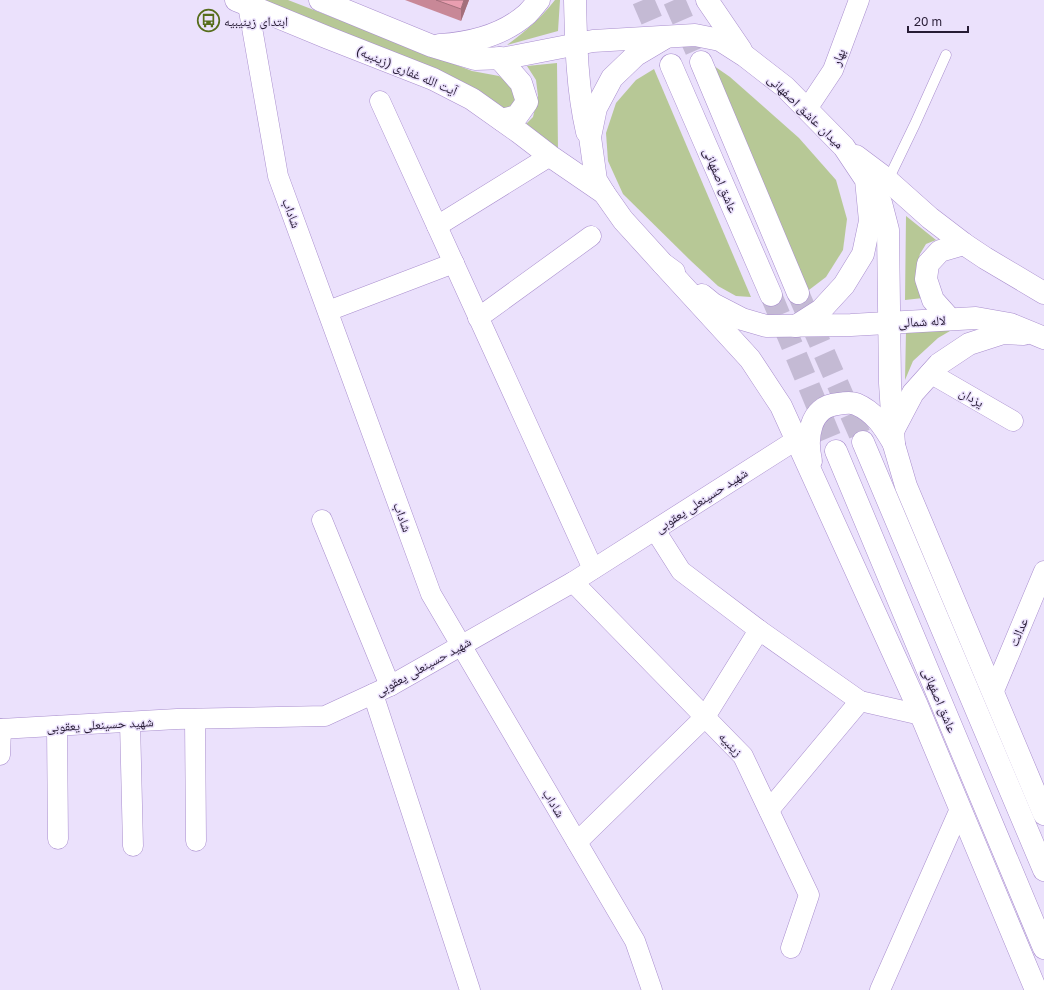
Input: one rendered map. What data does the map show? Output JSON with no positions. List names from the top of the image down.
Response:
{
  "streets": {
    "main road": [
      "آیت الله غفاری (زینبیه)",
      "میدان عاشق اصفهانی",
      "عاشق اصفهانی",
      "لاله شمالی"
    ],
    "street": [
      "بهار",
      "شاداب",
      "یزدان",
      "شهید حسینعلی یعقوبی",
      "عدالت",
      "زینبیه"
    ]
  },
  "crossings": [
    ["بهار", "میدان عاشق اصفهانی"],
    ["آیت الله غفاری (زینبیه)", "میدان عاشق اصفهانی"],
    ["آیت الله غفاری (زینبیه)", "شاداب"],
    ["میدان عاشق اصفهانی", "لاله شمالی"],
    ["شاداب", "شهید حسینعلی یعقوبی"],
    ["شهید حسینعلی یعقوبی", "زینبیه"]
  ],
  "places": {
    "bus stop": ["ابتدای زینیبیه"]
  },
  "scale_bar": "20 m"
}
